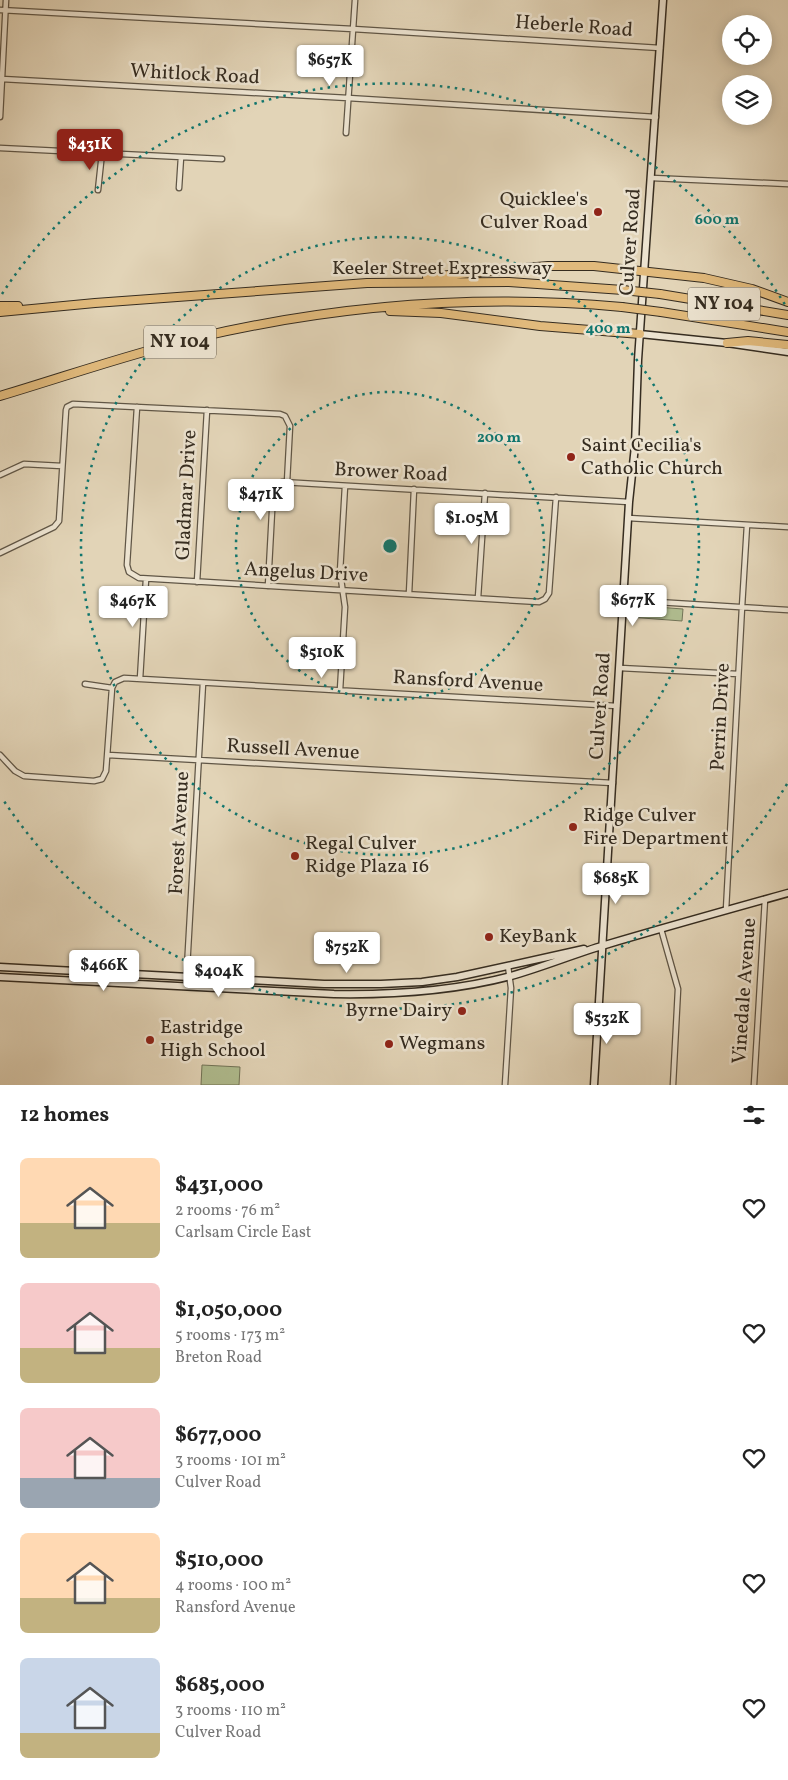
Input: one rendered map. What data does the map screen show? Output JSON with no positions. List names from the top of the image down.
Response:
{
  "streets": {
    "highway": ["Keeler Street Expressway", "NY 104"],
    "main road": ["Culver Road"],
    "street": [
      "Heberle Road",
      "Whitlock Road",
      "Brower Road",
      "Gladmar Drive",
      "Angelus Drive",
      "Ransford Avenue",
      "Perrin Drive",
      "Russell Avenue",
      "Forest Avenue",
      "Vinedale Avenue"
    ]
  },
  "crossings": [
    ["Heberle Road", "Culver Road"],
    ["Whitlock Road", "Culver Road"],
    ["Culver Road", "Brower Road"],
    ["Culver Road", "Ransford Avenue"],
    ["Culver Road", "Russell Avenue"],
    ["Keeler Street Expressway", "NY 104"],
    ["Brower Road", "Angelus Drive"],
    ["Gladmar Drive", "Angelus Drive"],
    ["Ransford Avenue", "Forest Avenue"],
    ["Russell Avenue", "Forest Avenue"]
  ],
  "places": [
    "Quicklee's Culver Road",
    "Saint Cecilia's Catholic Church",
    "Ridge Culver Fire Department",
    "Regal Culver Ridge Plaza 16",
    "KeyBank",
    "Byrne Dairy",
    "Eastridge High School",
    "Wegmans"
  ],
  "page": {
    "price": [
      "$657K",
      "$431K",
      "$471K",
      "$1.05M",
      "$677K",
      "$467K",
      "$510K",
      "$685K",
      "$752K",
      "$466K",
      "$404K",
      "$532K"
    ],
    "heading": "12 homes",
    "list": [
      {
        "name": "$431,000",
        "note": "2 rooms · 76 m² · Carlsam Circle East"
      },
      {
        "name": "$1,050,000",
        "note": "5 rooms · 173 m² · Breton Road"
      },
      {
        "name": "$677,000",
        "note": "3 rooms · 101 m² · Culver Road"
      },
      {
        "name": "$510,000",
        "note": "4 rooms · 100 m² · Ransford Avenue"
      },
      {
        "name": "$685,000",
        "note": "3 rooms · 110 m² · Culver Road"
      }
    ]
  },
  "rings": ["600 m", "400 m", "200 m"]
}
